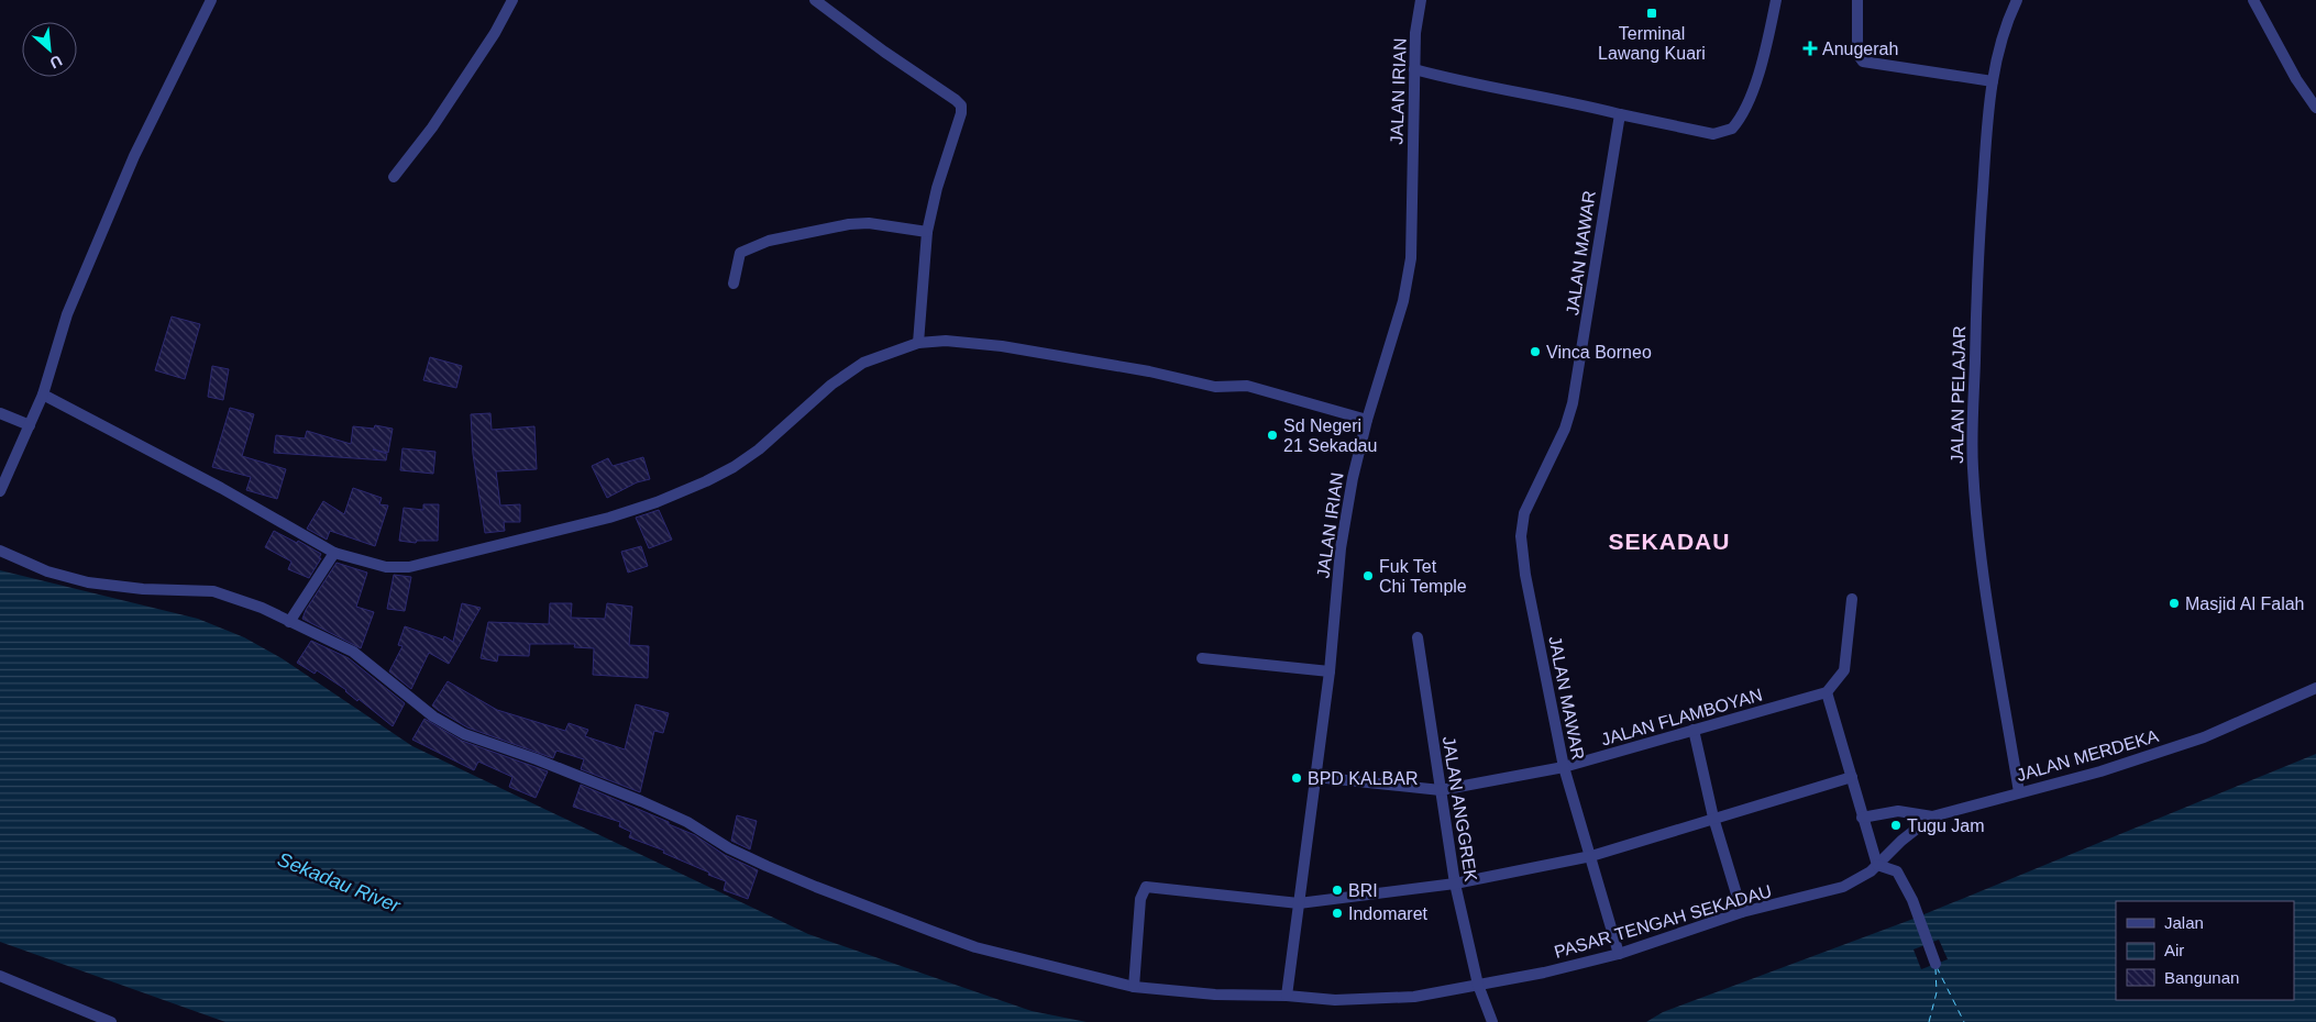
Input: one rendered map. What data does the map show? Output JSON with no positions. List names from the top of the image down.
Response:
{
  "streets": {
    "street": [
      "JALAN IRIAN",
      "JALAN MAWAR",
      "JALAN PELAJAR",
      "JALAN FLAMBOYAN",
      "JALAN MERDEKA",
      "JALAN ANGGREK",
      "PASAR TENGAH SEKADAU"
    ]
  },
  "crossings": [
    ["JALAN IRIAN", "JALAN FLAMBOYAN"],
    ["JALAN IRIAN", "PASAR TENGAH SEKADAU"],
    ["JALAN MAWAR", "JALAN FLAMBOYAN"],
    ["JALAN MAWAR", "PASAR TENGAH SEKADAU"],
    ["JALAN PELAJAR", "JALAN MERDEKA"],
    ["JALAN FLAMBOYAN", "JALAN ANGGREK"],
    ["JALAN MERDEKA", "PASAR TENGAH SEKADAU"],
    ["JALAN ANGGREK", "PASAR TENGAH SEKADAU"]
  ],
  "districts": ["SEKADAU"],
  "water": ["Sekadau River"],
  "places": {
    "transit": ["Terminal Lawang Kuari"],
    "health": ["Anugerah"],
    "other": [
      "Vinca Borneo",
      "Sd Negeri 21 Sekadau",
      "Fuk Tet Chi Temple",
      "Masjid Al Falah",
      "BPD KALBAR",
      "Tugu Jam",
      "BRI",
      "Indomaret"
    ]
  },
  "legend": ["Jalan", "Air", "Bangunan"],
  "north": "bottom right"
}
